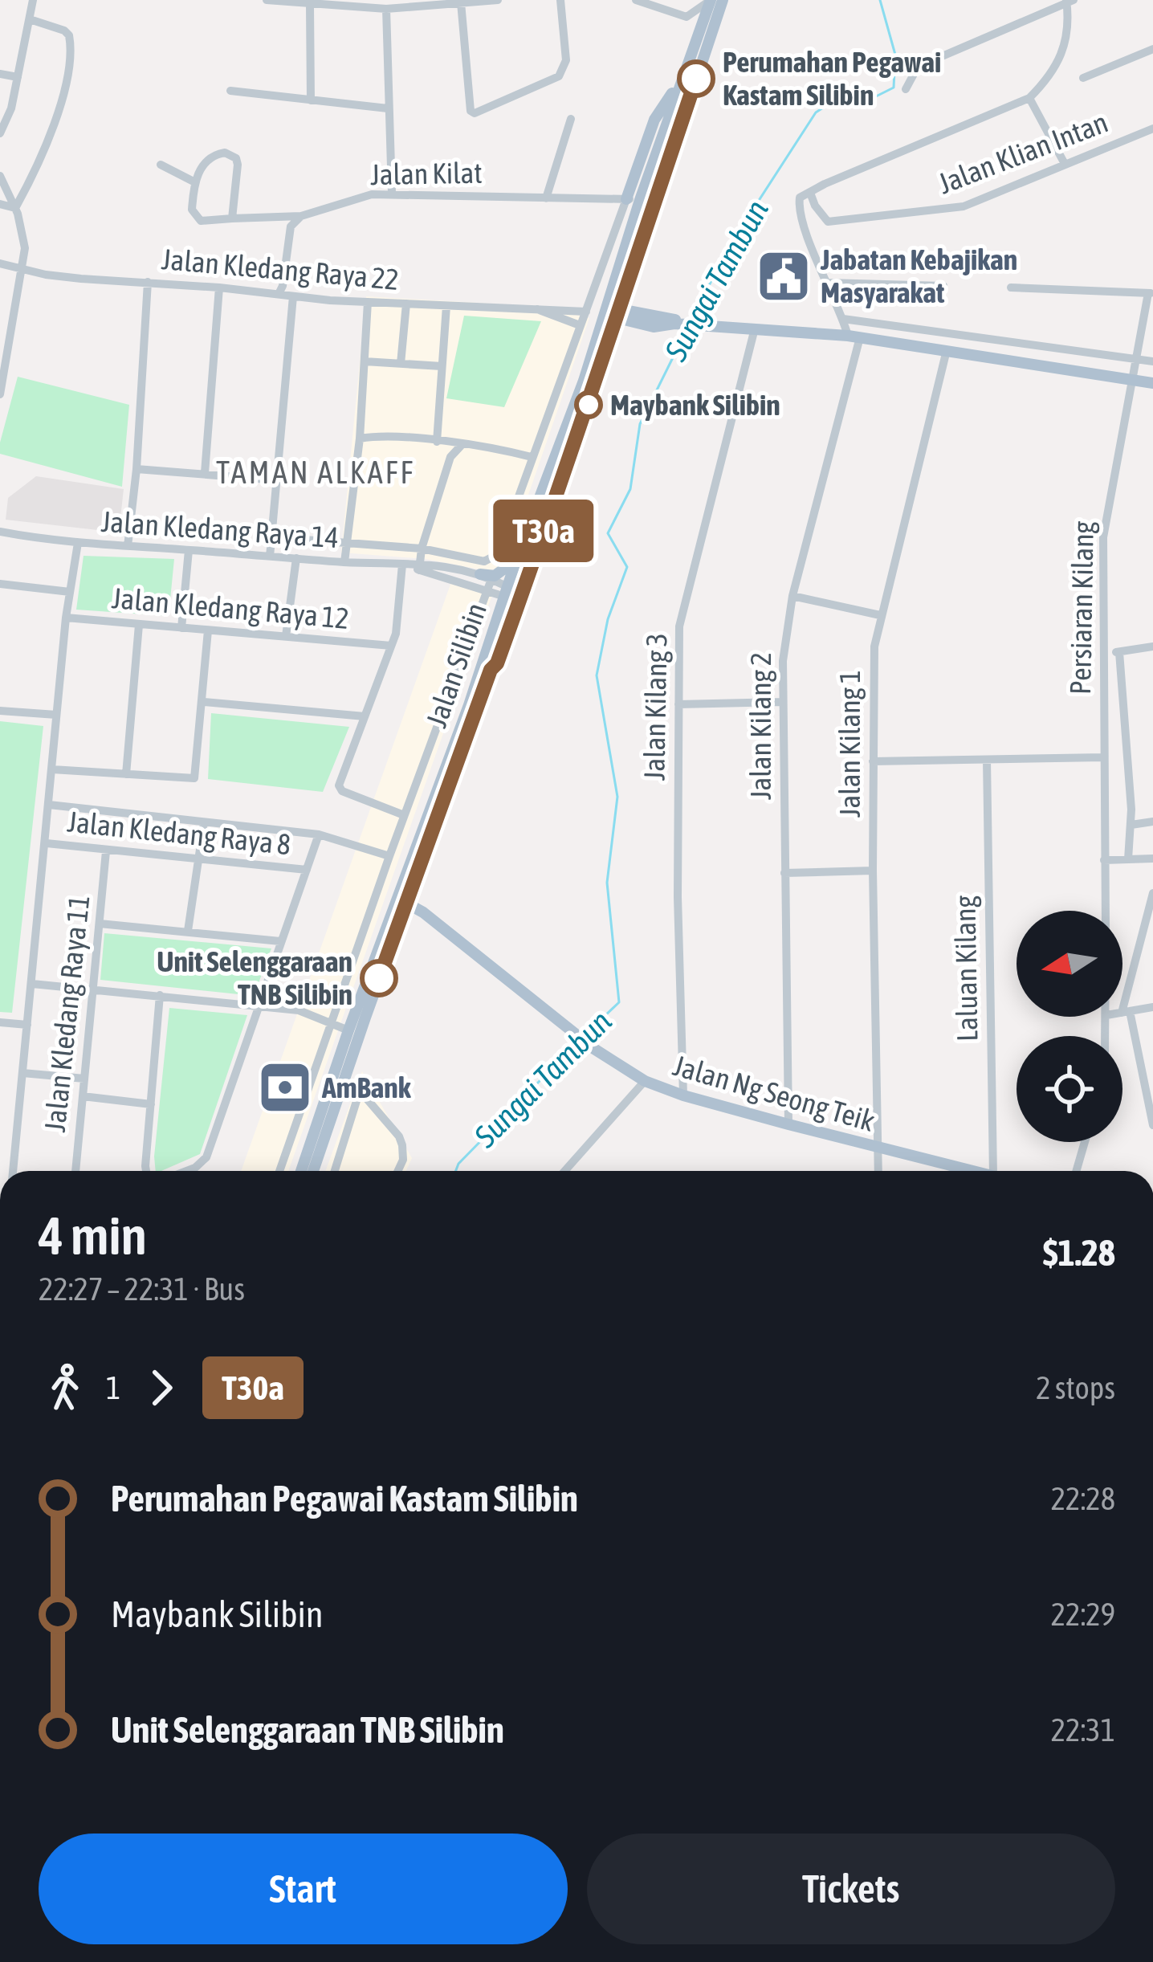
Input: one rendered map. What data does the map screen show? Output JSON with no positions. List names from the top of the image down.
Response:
{
  "streets": {
    "main road": ["Jalan Silibin", "Jalan Ng Seong Teik"],
    "street": [
      "Jalan Klian Intan",
      "Jalan Kilat",
      "Jalan Kledang Raya 22",
      "Jalan Kledang Raya 14",
      "Jalan Kledang Raya 12",
      "Persiaran Kilang",
      "Jalan Kilang 3",
      "Jalan Kilang 2",
      "Jalan Kilang 1",
      "Jalan Kledang Raya 8",
      "Laluan Kilang",
      "Jalan Kledang Raya 11"
    ]
  },
  "crossings": [
    ["Jalan Kilat", "Jalan Silibin"],
    ["Jalan Kledang Raya 14", "Jalan Silibin"],
    ["Jalan Silibin", "Jalan Ng Seong Teik"],
    ["Jalan Kilang 3", "Jalan Ng Seong Teik"],
    ["Jalan Kilang 2", "Jalan Ng Seong Teik"],
    ["Jalan Kilang 1", "Jalan Ng Seong Teik"],
    ["Jalan Kledang Raya 8", "Jalan Kledang Raya 11"]
  ],
  "districts": ["TAMAN ALKAFF"],
  "water": ["Sungai Tambun"],
  "places": {
    "other": ["Perumahan Pegawai Kastam Silibin", "Maybank Silibin", "Unit Selenggaraan TNB Silibin"],
    "public building": ["Jabatan Kebajikan Masyarakat"],
    "bank": ["AmBank"]
  },
  "lines": ["bus line T30a"],
  "north": "left",
  "page": {
    "on_map": "T30a",
    "heading": ["4 min", "22:27 – 22:31 · Bus", "$1.28"],
    "legs": ["1", "T30a", "2 stops"],
    "list": [
      {
        "name": "Perumahan Pegawai Kastam Silibin",
        "value": "22:28"
      },
      {
        "name": "Maybank Silibin",
        "value": "22:29"
      },
      {
        "name": "Unit Selenggaraan TNB Silibin",
        "value": "22:31"
      }
    ],
    "buttons": ["Start", "Tickets"]
  }
}
